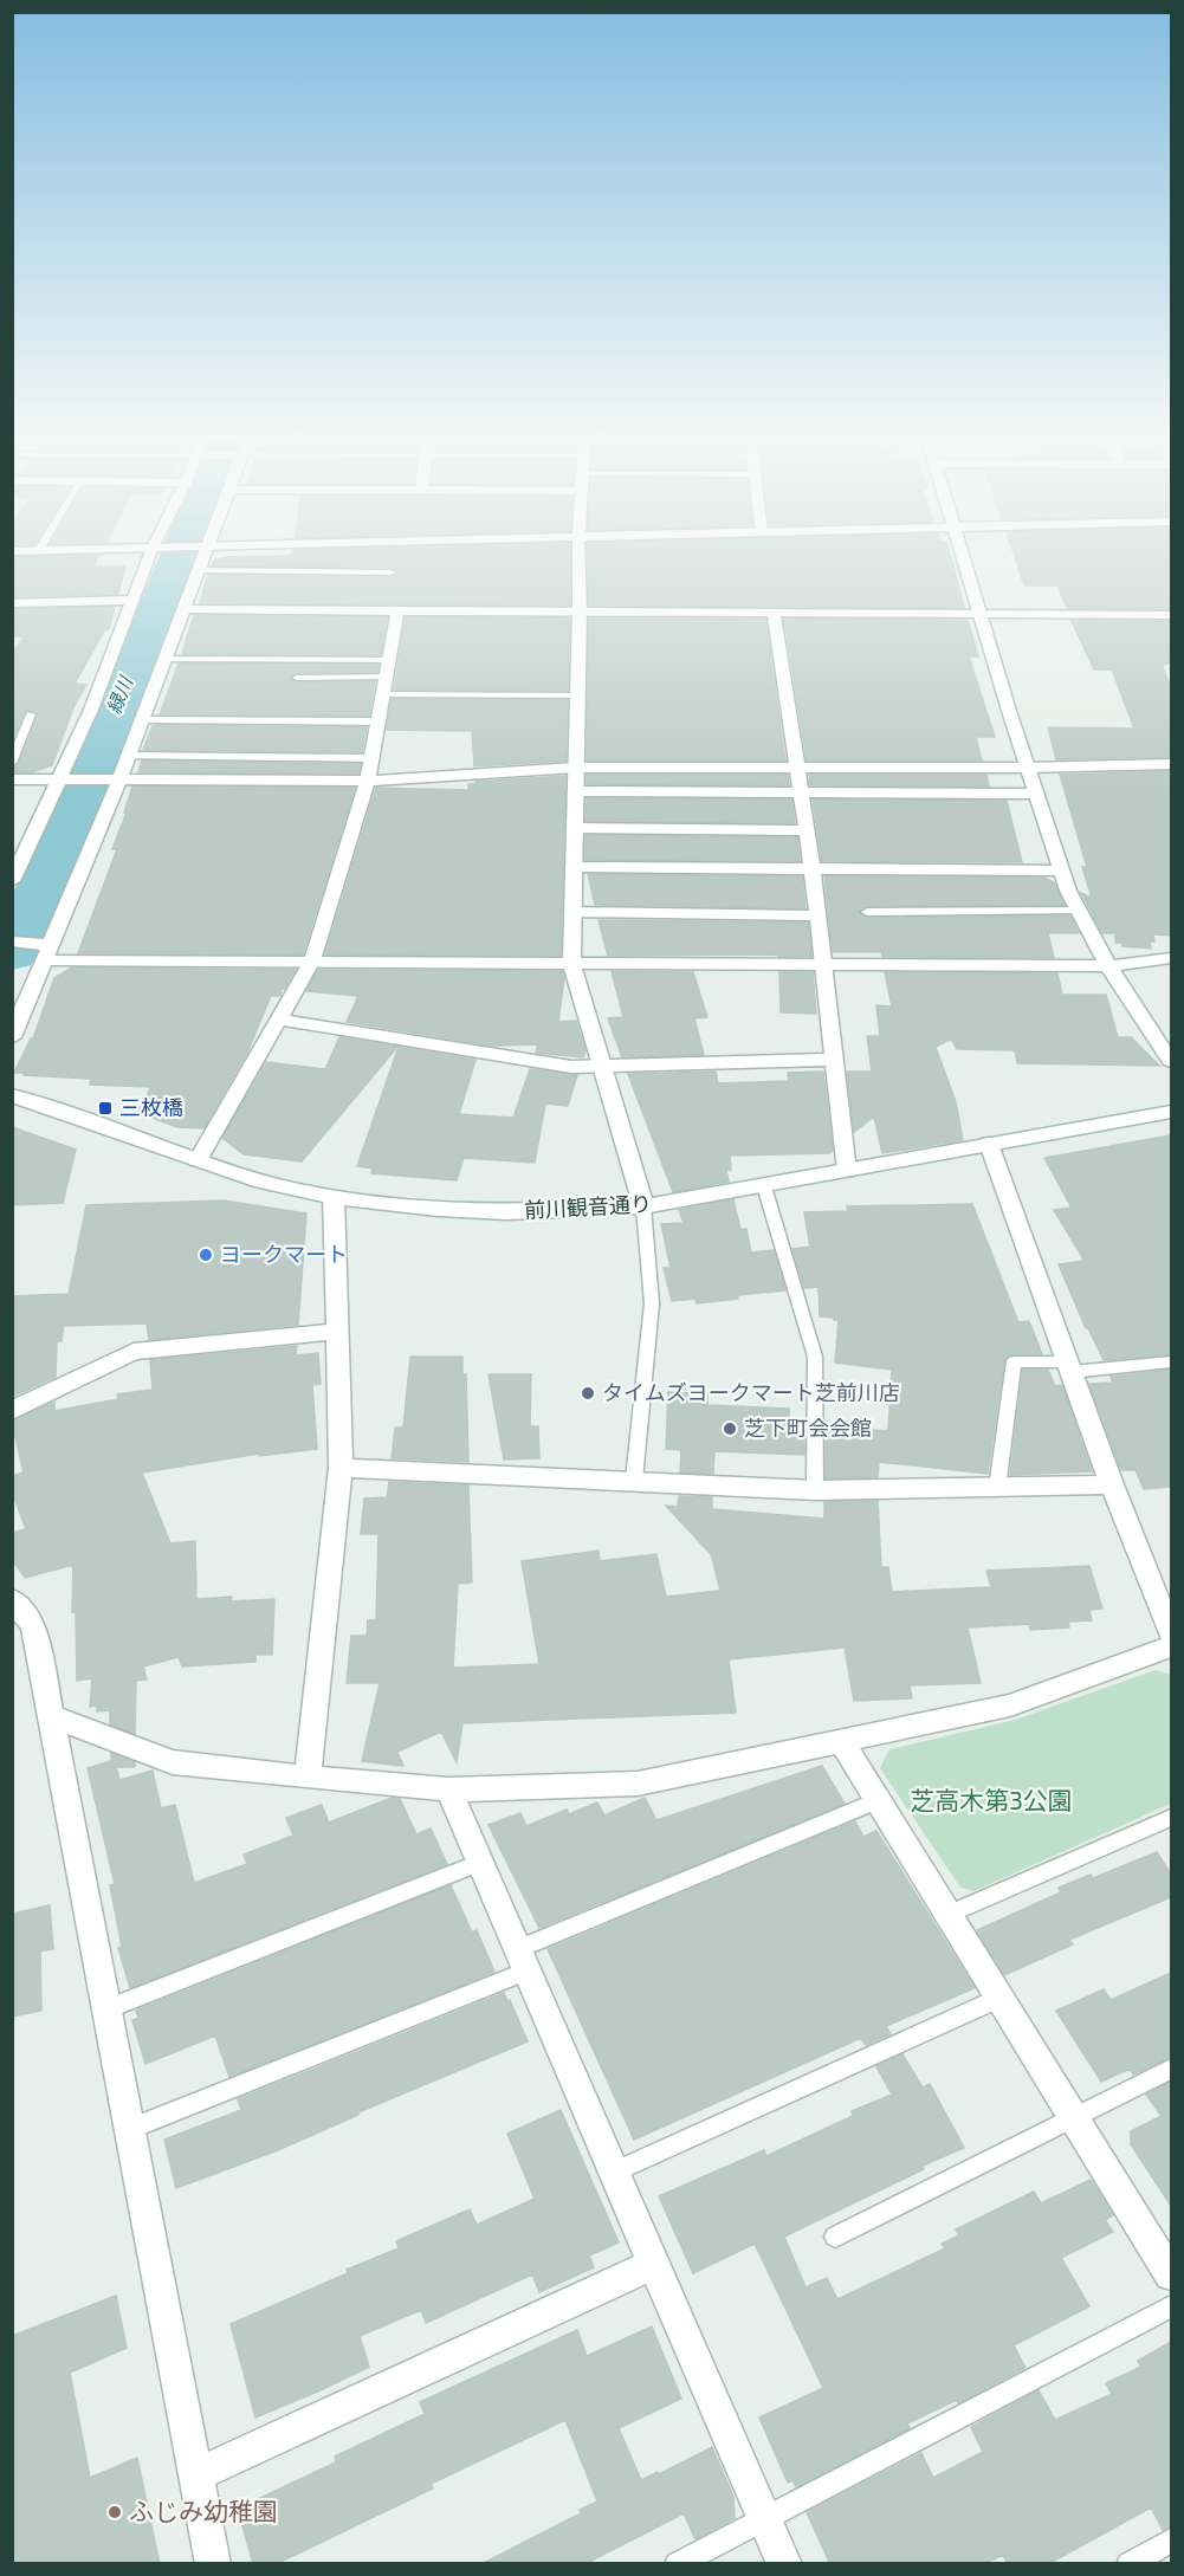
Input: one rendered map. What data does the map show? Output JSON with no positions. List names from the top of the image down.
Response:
{
  "streets": {
    "street": ["前川観音通り"]
  },
  "water": ["緑川"],
  "parks": ["芝高木第3公園"],
  "places": {
    "transit": ["三枚橋"],
    "other": [
      "ヨークマート",
      "タイムズヨークマート芝前川店",
      "芝下町会会館",
      "ふじみ幼稚園"
    ]
  }
}
